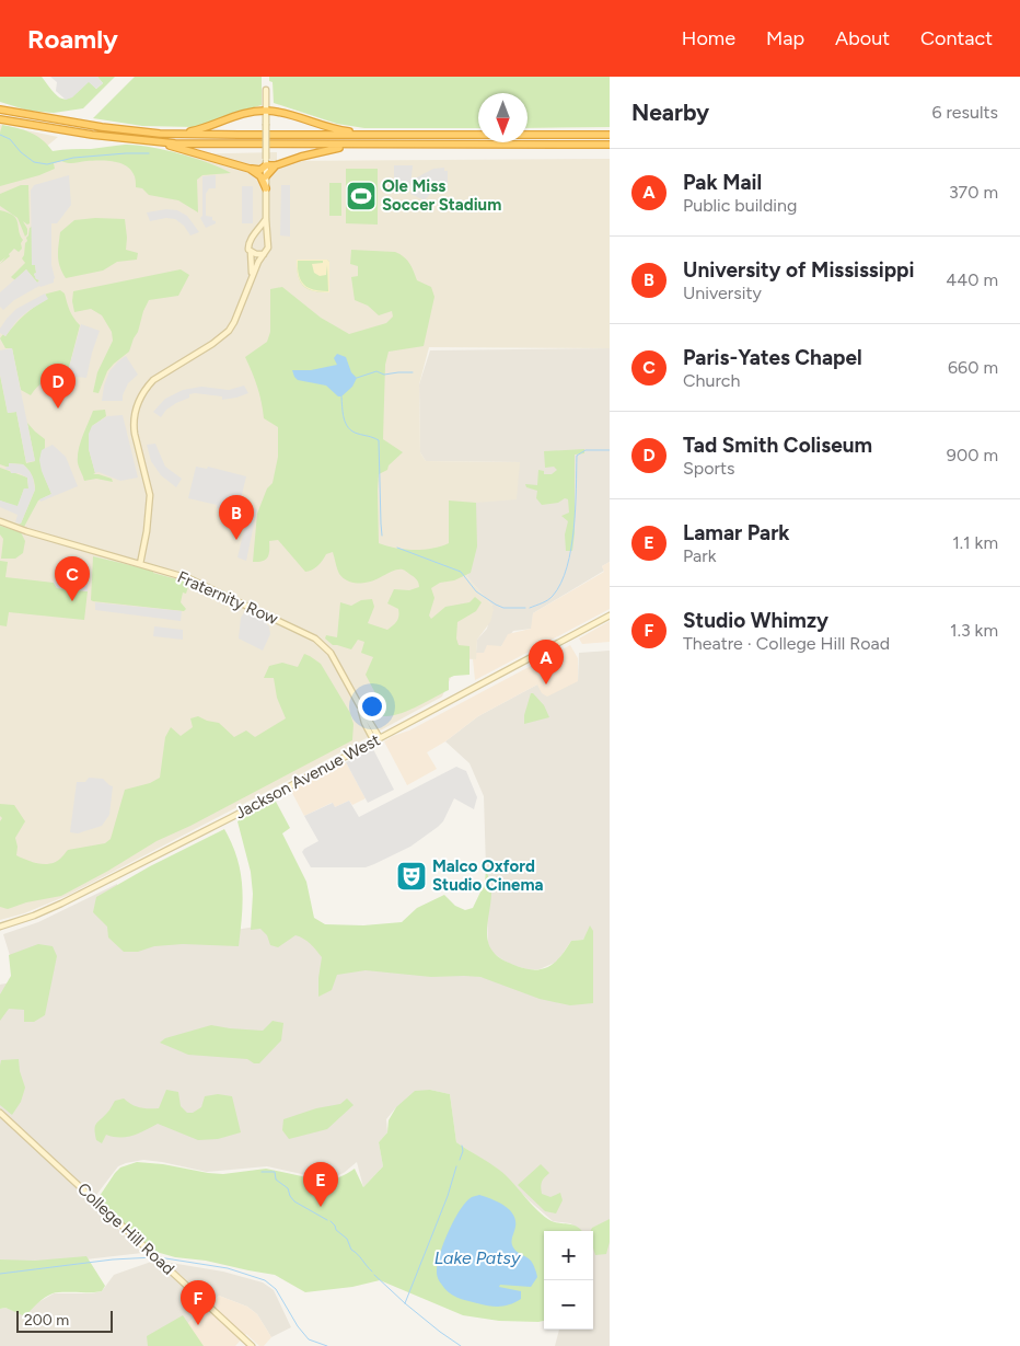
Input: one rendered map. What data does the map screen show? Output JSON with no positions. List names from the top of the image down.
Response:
{
  "streets": {
    "street": ["Fraternity Row", "Jackson Avenue West", "College Hill Road"]
  },
  "crossings": [
    ["Fraternity Row", "Jackson Avenue West"]
  ],
  "water": ["Lake Patsy"],
  "places": {
    "sports": ["Ole Miss Soccer Stadium"],
    "theatre": ["Malco Oxford Studio Cinema"]
  },
  "scale_bar": "200 m",
  "north": "bottom",
  "page": {
    "header": "Roamly",
    "nav": [
      "Home",
      "Map",
      "About",
      "Contact"
    ],
    "heading": ["Nearby", "6 results"],
    "list": [
      {
        "mark": "A",
        "name": "Pak Mail",
        "note": "Public building",
        "value": "370 m"
      },
      {
        "mark": "B",
        "name": "University of Mississippi",
        "note": "University",
        "value": "440 m"
      },
      {
        "mark": "C",
        "name": "Paris-Yates Chapel",
        "note": "Church",
        "value": "660 m"
      },
      {
        "mark": "D",
        "name": "Tad Smith Coliseum",
        "note": "Sports",
        "value": "900 m"
      },
      {
        "mark": "E",
        "name": "Lamar Park",
        "note": "Park",
        "value": "1.1 km"
      },
      {
        "mark": "F",
        "name": "Studio Whimzy",
        "note": "Theatre · College Hill Road",
        "value": "1.3 km"
      }
    ],
    "pins": [
      "D",
      "B",
      "C",
      "A",
      "E",
      "F"
    ],
    "map_buttons": ["+", "−"],
    "scale": "200 m"
  }
}
